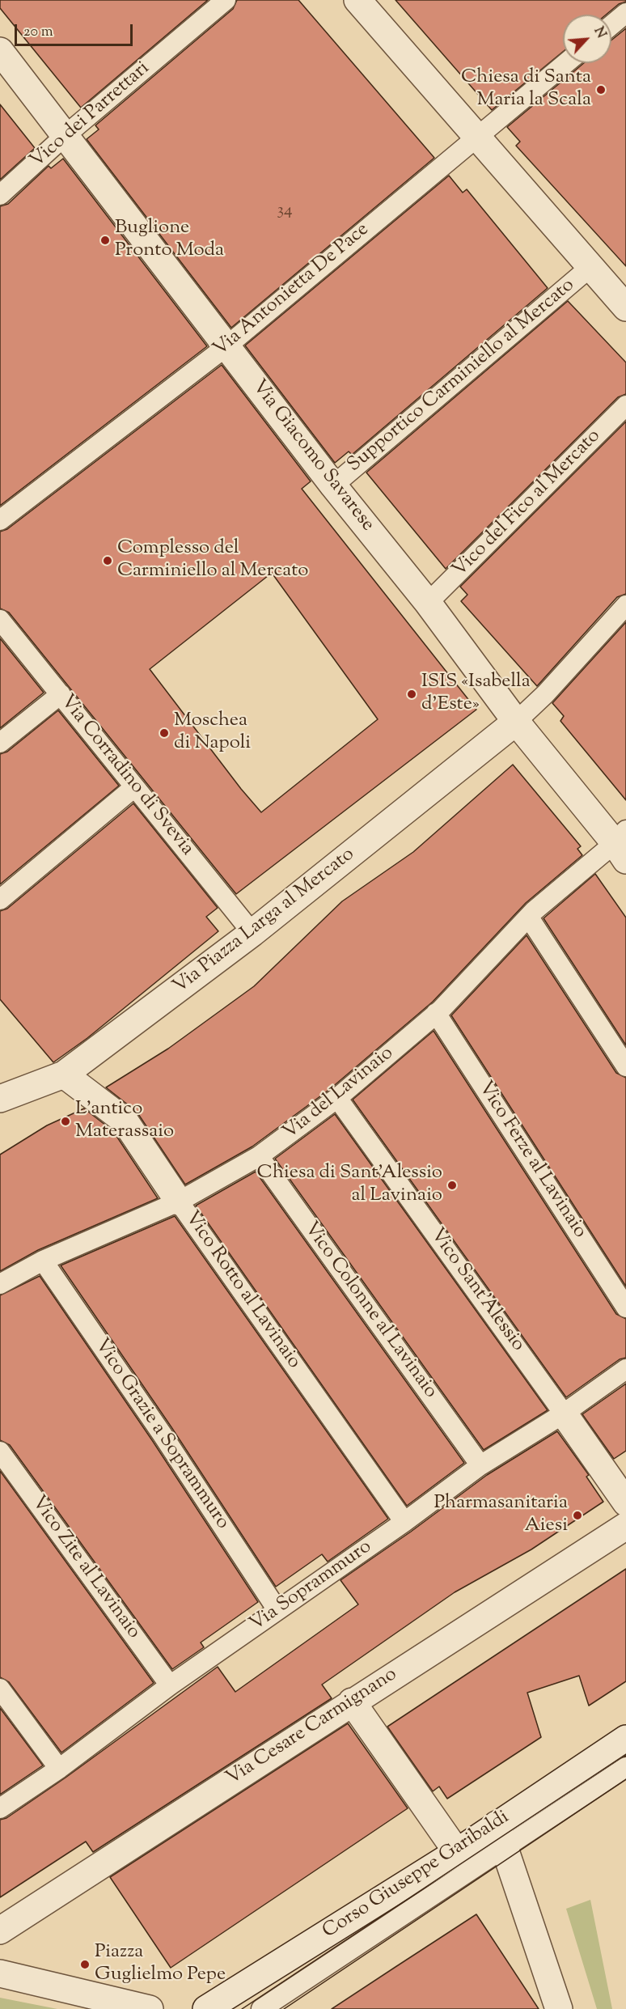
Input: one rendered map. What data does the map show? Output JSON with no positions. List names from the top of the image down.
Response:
{
  "streets": {
    "street": [
      "Via Giacomo Savarese",
      "Via Piazza Larga al Mercato",
      "Vico Rotto al Lavinaio",
      "Via Cesare Carmignano",
      "Corso Giuseppe Garibaldi"
    ],
    "lane": [
      "Vico dei Parrettari",
      "Via Antonietta De Pace",
      "Supportico Carminiello al Mercato",
      "Vico del Fico al Mercato",
      "Via Corradino di Svevia",
      "Via del Lavinaio",
      "Vico Ferze al Lavinaio",
      "Vico Sant'Alessio",
      "Vico Colonne al Lavinaio",
      "Vico Grazie a Soprammuro",
      "Vico Zite al Lavinaio",
      "Via Soprammuro"
    ]
  },
  "crossings": [
    ["Vico dei Parrettari", "Via Giacomo Savarese"],
    ["Via Antonietta De Pace", "Via Giacomo Savarese"],
    ["Supportico Carminiello al Mercato", "Via Giacomo Savarese"],
    ["Via Giacomo Savarese", "Vico del Fico al Mercato"],
    ["Via Giacomo Savarese", "Via Piazza Larga al Mercato"],
    ["Via Giacomo Savarese", "Via del Lavinaio"],
    ["Via Corradino di Svevia", "Via Piazza Larga al Mercato"],
    ["Via Piazza Larga al Mercato", "Vico Rotto al Lavinaio"],
    ["Via del Lavinaio", "Vico Ferze al Lavinaio"],
    ["Via del Lavinaio", "Vico Rotto al Lavinaio"],
    ["Via del Lavinaio", "Vico Sant'Alessio"],
    ["Via del Lavinaio", "Vico Colonne al Lavinaio"],
    ["Via del Lavinaio", "Vico Grazie a Soprammuro"],
    ["Vico Rotto al Lavinaio", "Via Soprammuro"],
    ["Vico Sant'Alessio", "Via Soprammuro"],
    ["Vico Colonne al Lavinaio", "Via Soprammuro"],
    ["Vico Grazie a Soprammuro", "Via Soprammuro"],
    ["Vico Zite al Lavinaio", "Via Soprammuro"]
  ],
  "places": [
    "Chiesa di Santa Maria la Scala",
    "Buglione Pronto Moda",
    "Complesso del Carminiello al Mercato",
    "ISIS «Isabella d'Este»",
    "Moschea di Napoli",
    "L'antico Materassaio",
    "Chiesa di Sant'Alessio al Lavinaio",
    "Pharmasanitaria Aiesi",
    "Piazza Guglielmo Pepe"
  ],
  "house_numbers": ["34"],
  "scale_bar": "20 m",
  "north": "top right"
}
